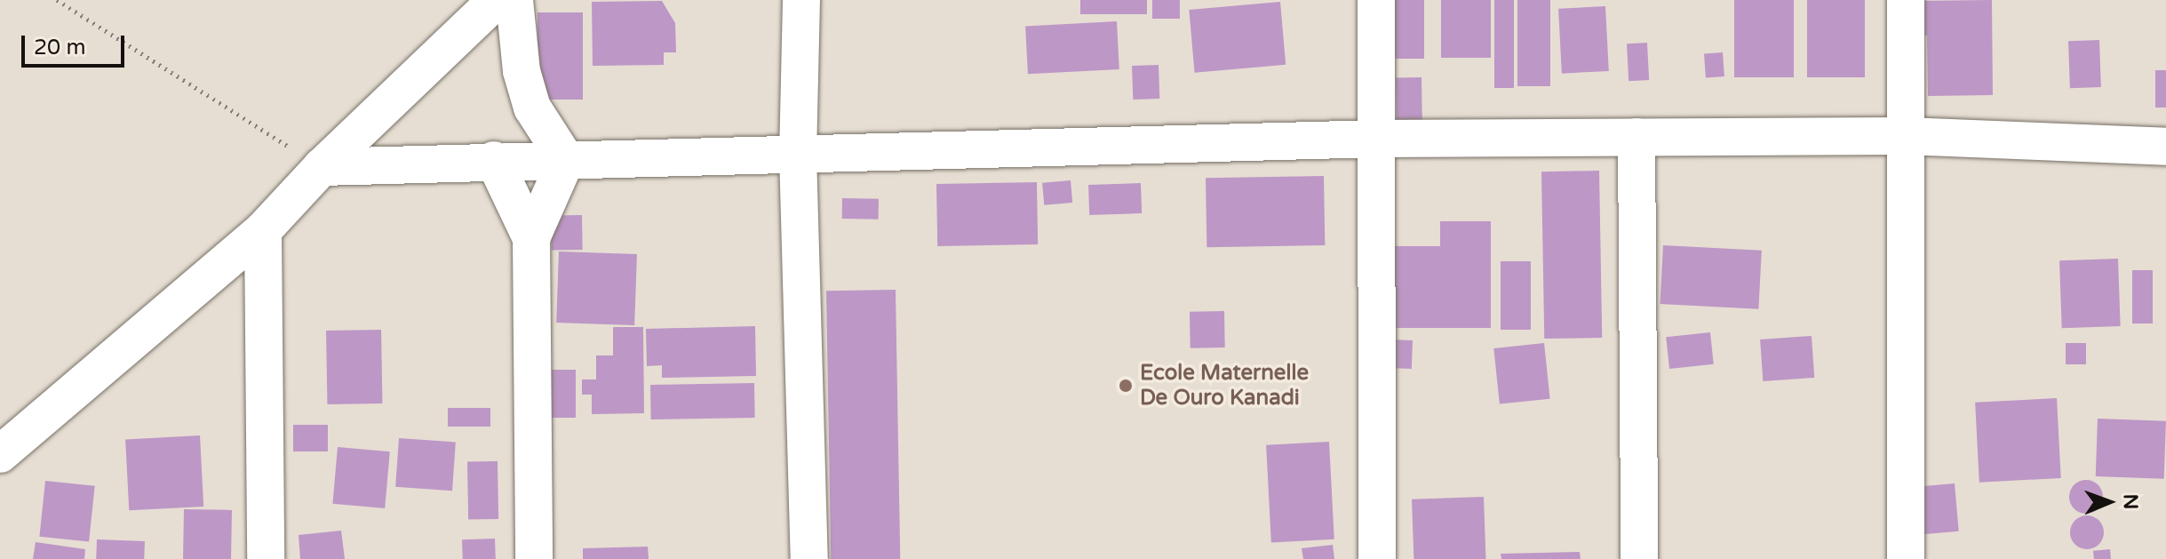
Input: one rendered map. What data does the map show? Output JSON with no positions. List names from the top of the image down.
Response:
{
  "places": ["Ecole Maternelle De Ouro Kanadi"],
  "scale_bar": "20 m",
  "north": "right"
}
